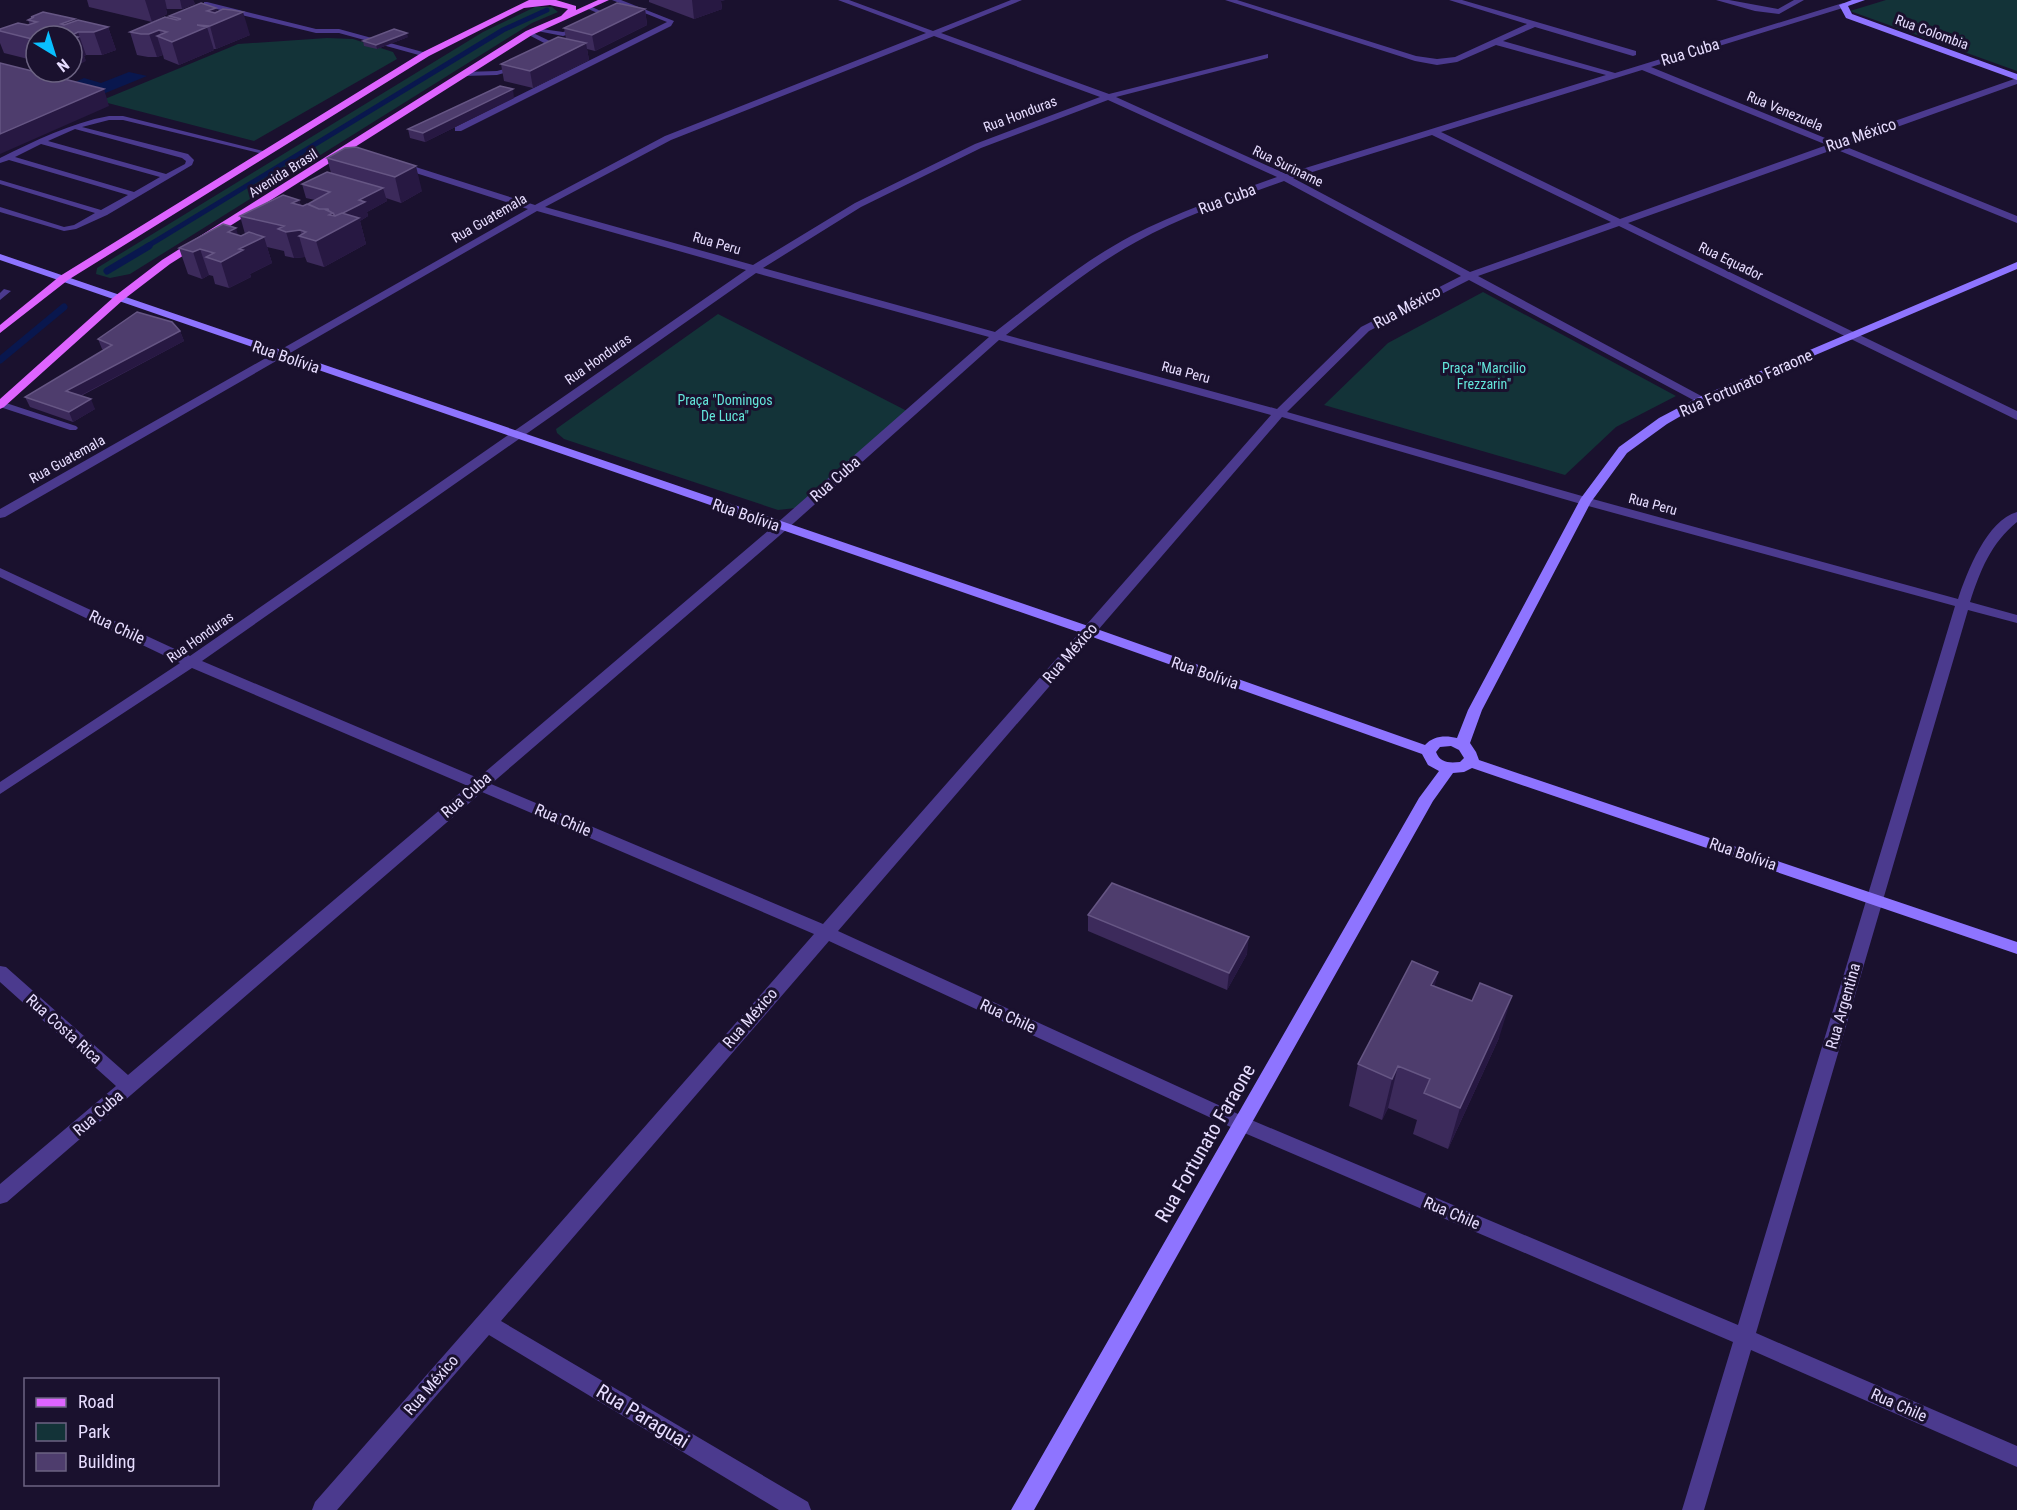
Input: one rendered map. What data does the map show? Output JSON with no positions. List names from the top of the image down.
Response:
{
  "streets": {
    "main road": [
      "Rua Colombia",
      "Rua Cuba",
      "Avenida Brasil",
      "Rua Bolívia",
      "Rua Fortunato Faraone"
    ],
    "street": [
      "Rua Venezuela",
      "Rua Honduras",
      "Rua México",
      "Rua Suriname",
      "Rua Guatemala",
      "Rua Peru",
      "Rua Equador",
      "Rua Chile",
      "Rua Argentina",
      "Rua Costa Rica",
      "Rua Paraguai"
    ]
  },
  "crossings": [
    ["Rua Colombia", "Rua Cuba"],
    ["Rua Colombia", "Rua México"],
    ["Rua Cuba", "Rua Venezuela"],
    ["Rua Cuba", "Rua Suriname"],
    ["Rua Cuba", "Rua Peru"],
    ["Rua Cuba", "Rua Equador"],
    ["Rua Cuba", "Rua Bolívia"],
    ["Rua Cuba", "Rua Chile"],
    ["Rua Cuba", "Rua Costa Rica"],
    ["Rua Venezuela", "Rua México"],
    ["Rua Honduras", "Rua Suriname"],
    ["Rua Honduras", "Rua Peru"],
    ["Rua Honduras", "Rua Bolívia"],
    ["Rua Honduras", "Rua Chile"],
    ["Rua México", "Rua Suriname"],
    ["Rua México", "Rua Peru"],
    ["Rua México", "Rua Equador"],
    ["Rua México", "Rua Bolívia"],
    ["Rua México", "Rua Chile"],
    ["Rua México", "Rua Paraguai"],
    ["Rua Suriname", "Rua Guatemala"],
    ["Rua Suriname", "Rua Fortunato Faraone"],
    ["Avenida Brasil", "Rua Bolívia"],
    ["Rua Guatemala", "Rua Peru"],
    ["Rua Guatemala", "Rua Bolívia"],
    ["Rua Peru", "Rua Fortunato Faraone"],
    ["Rua Peru", "Rua Argentina"],
    ["Rua Equador", "Rua Fortunato Faraone"],
    ["Rua Bolívia", "Rua Argentina"],
    ["Rua Fortunato Faraone", "Rua Chile"],
    ["Rua Chile", "Rua Argentina"]
  ],
  "parks": ["Praça \"Marcilio Frezzarin\"", "Praça \"Domingos De Luca\""],
  "legend": ["Road", "Park", "Building"],
  "north": "bottom right"
}
